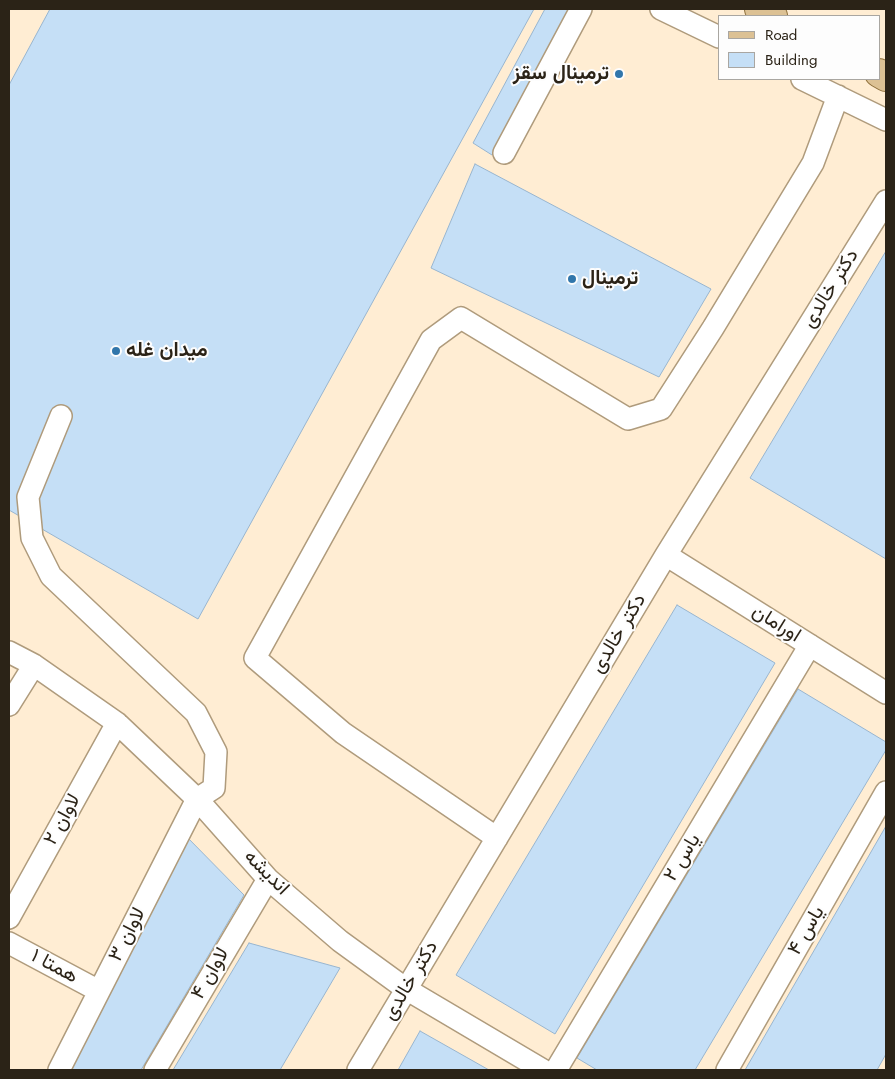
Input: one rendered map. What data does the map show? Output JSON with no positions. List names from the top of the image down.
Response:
{
  "streets": {
    "street": [
      "دکتر خالدی",
      "اورامان",
      "لاوان ۲",
      "یاس ۲",
      "اندیشه",
      "یاس ۴",
      "لاوان ۳",
      "همتا ۱",
      "لاوان ۴"
    ]
  },
  "crossings": [
    ["دکتر خالدی", "اورامان"],
    ["دکتر خالدی", "اندیشه"],
    ["اورامان", "یاس ۲"],
    ["لاوان ۲", "اندیشه"],
    ["اندیشه", "لاوان ۳"],
    ["اندیشه", "لاوان ۴"],
    ["لاوان ۳", "همتا ۱"]
  ],
  "places": ["ترمینال سقز", "ترمینال", "میدان غله"],
  "legend": ["Road", "Building"]
}
